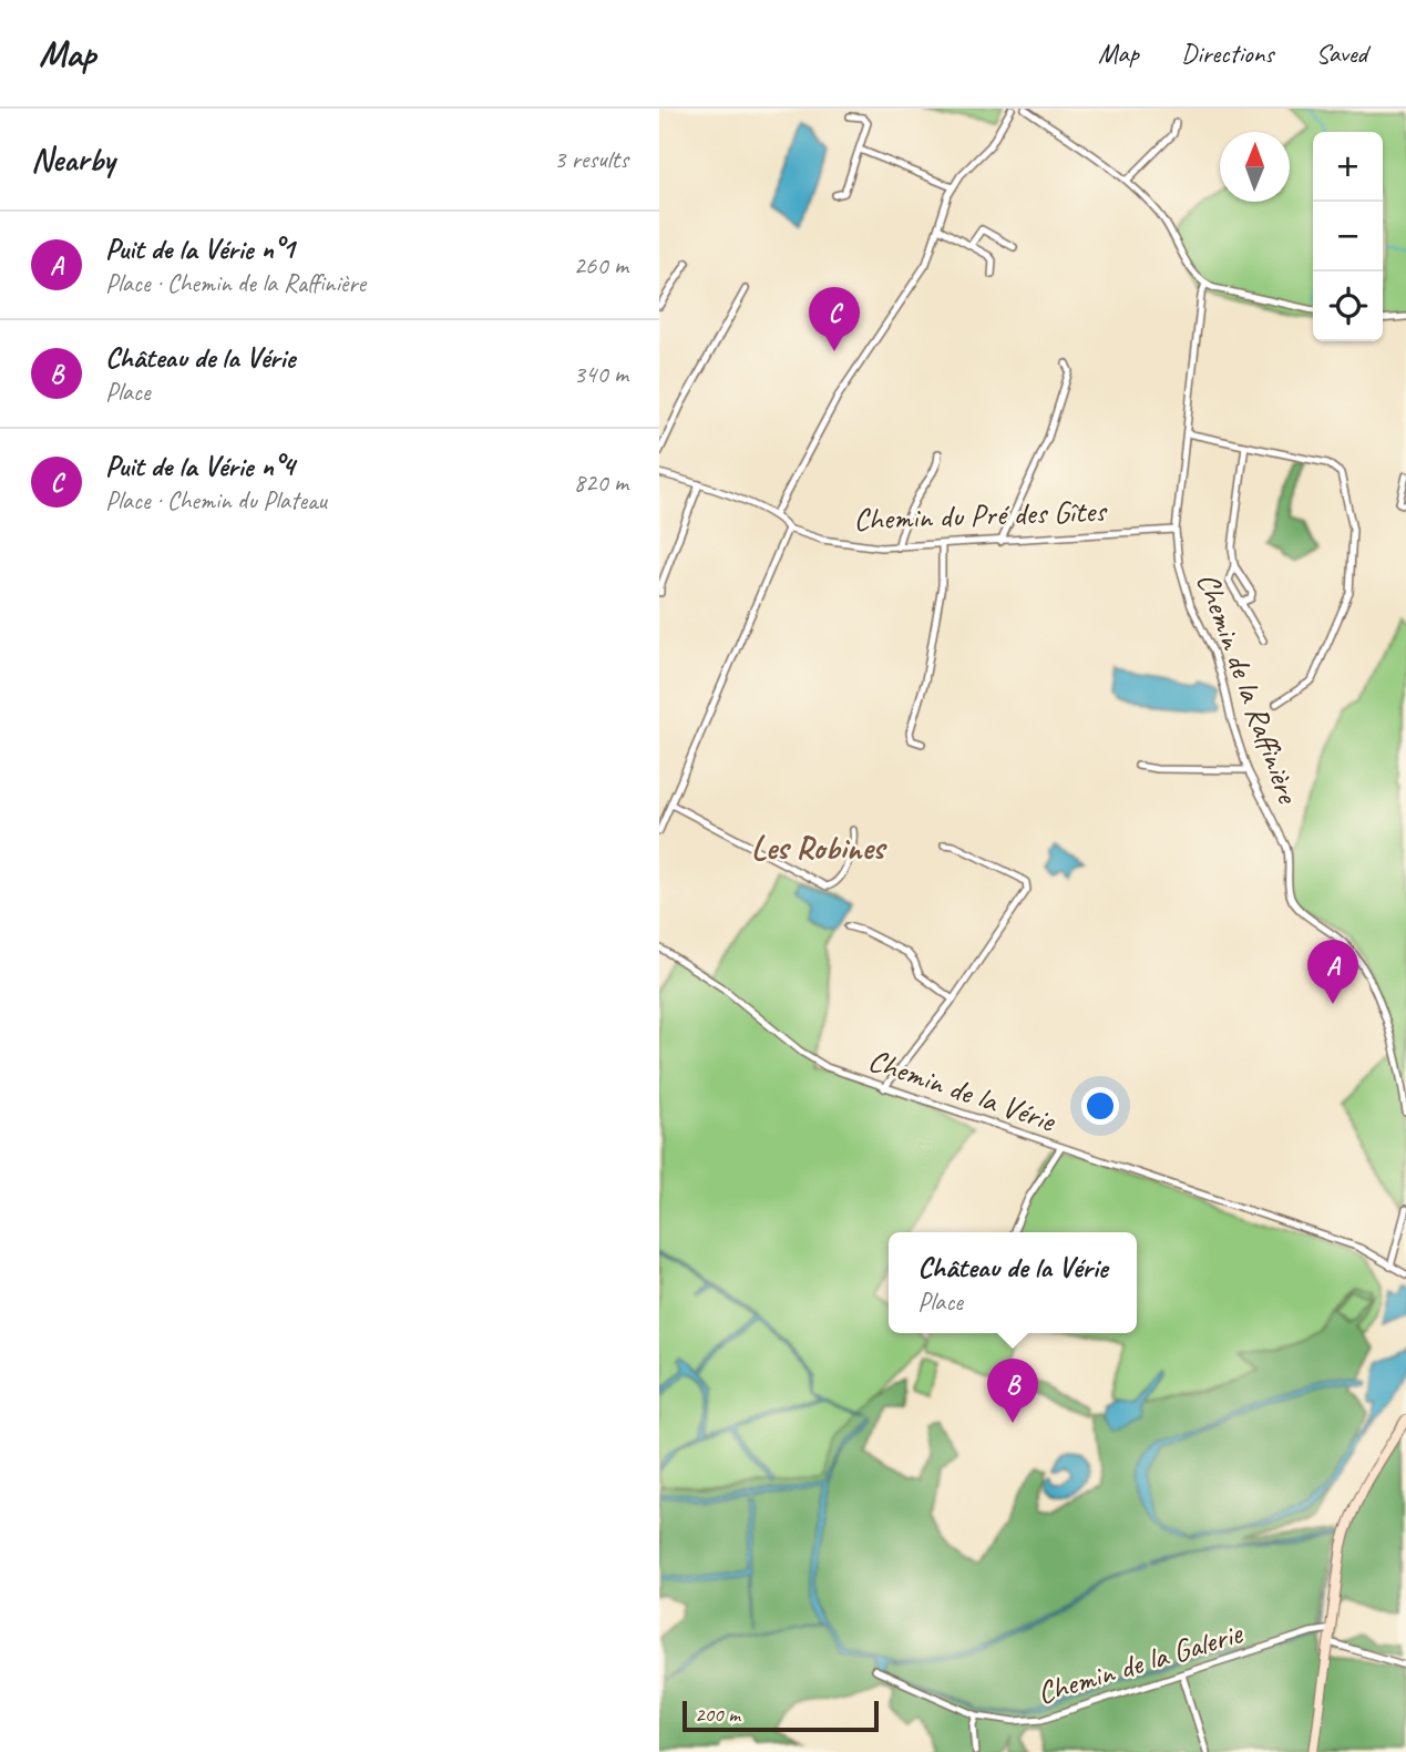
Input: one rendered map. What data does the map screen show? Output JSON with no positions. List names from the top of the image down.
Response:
{
  "streets": {
    "street": [
      "Chemin du Pré des Gîtes",
      "Chemin de la Raffinière",
      "Chemin de la Vérie",
      "Chemin de la Galerie"
    ]
  },
  "crossings": [
    ["Chemin du Pré des Gîtes", "Chemin de la Raffinière"]
  ],
  "districts": ["Les Robines"],
  "scale_bar": "200 m",
  "north": "top",
  "page": {
    "header": "Map",
    "nav": ["Map", "Directions", "Saved"],
    "heading": ["Nearby", "3 results"],
    "map_buttons": ["+", "−"],
    "list": [
      {
        "mark": "A",
        "name": "Puit de la Vérie n°1",
        "note": "Place · Chemin de la Raffinière",
        "value": "260 m"
      },
      {
        "mark": "B",
        "name": "Château de la Vérie",
        "note": "Place",
        "value": "340 m"
      },
      {
        "mark": "C",
        "name": "Puit de la Vérie n°4",
        "note": "Place · Chemin du Plateau",
        "value": "820 m"
      }
    ],
    "pins": ["C", "A", "B"],
    "popup": ["Château de la Vérie", "Place"],
    "scale": "200 m"
  }
}
